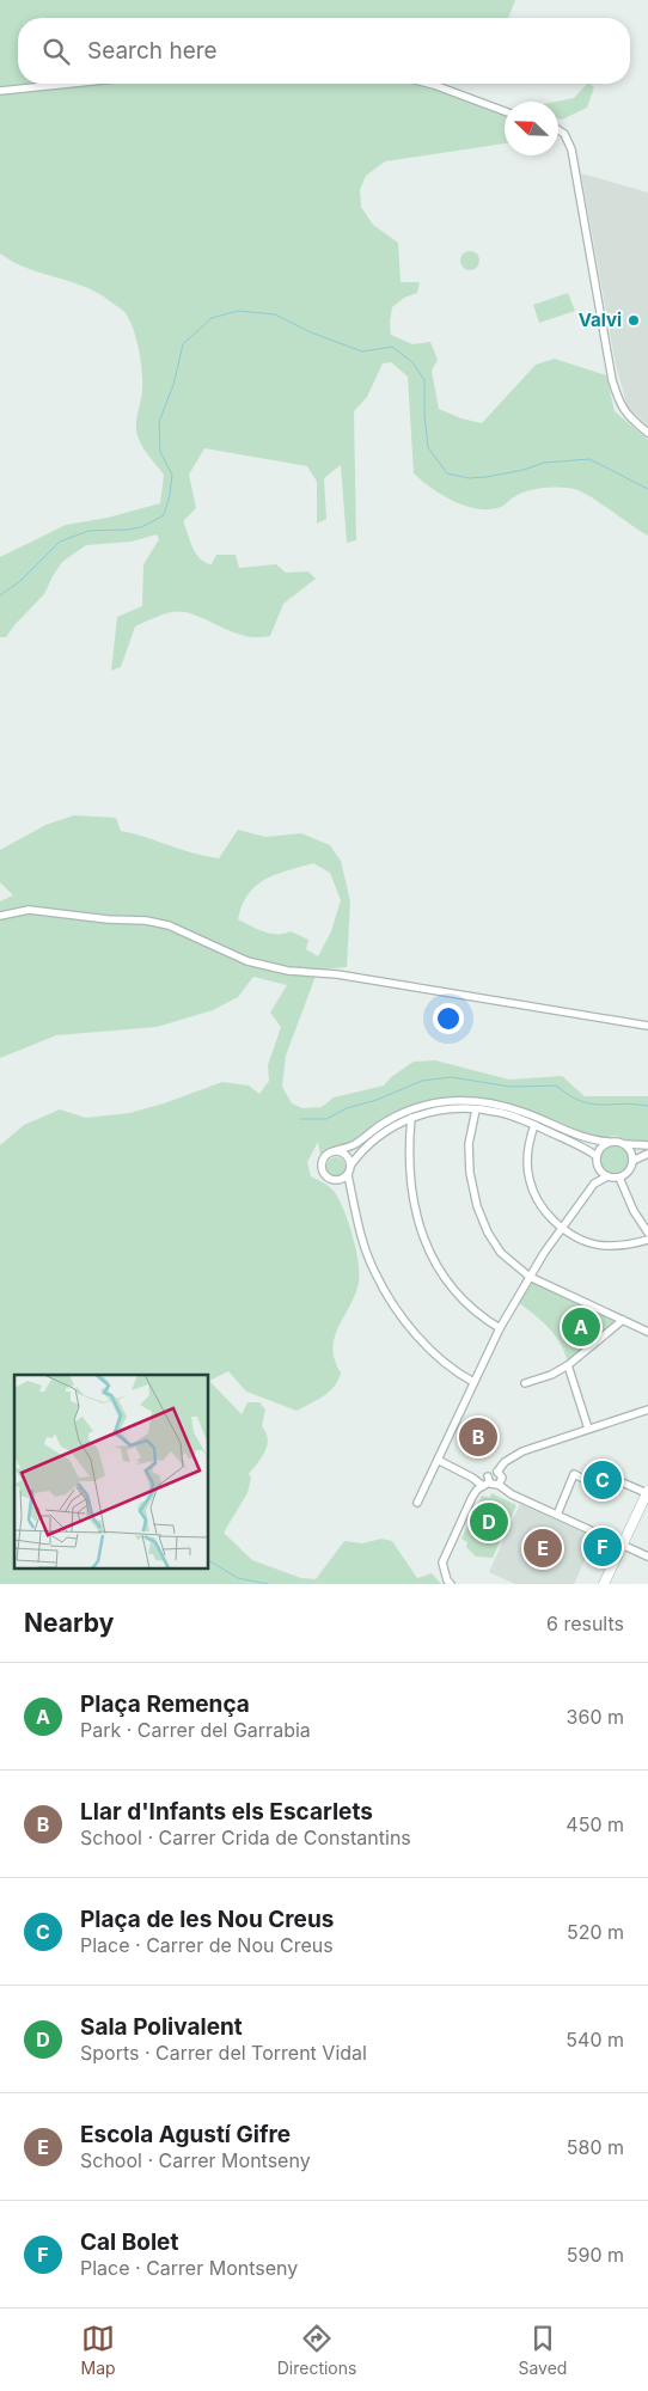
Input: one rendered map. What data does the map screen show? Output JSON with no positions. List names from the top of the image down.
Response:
{
  "places": ["Valvi"],
  "north": "top left",
  "page": {
    "search": "Search here",
    "pins": [
      "A",
      "B",
      "C",
      "D",
      "F",
      "E"
    ],
    "heading": ["Nearby", "6 results"],
    "list": [
      {
        "mark": "A",
        "name": "Plaça Remença",
        "note": "Park · Carrer del Garrabia",
        "value": "360 m"
      },
      {
        "mark": "B",
        "name": "Llar d'Infants els Escarlets",
        "note": "School · Carrer Crida de Constantins",
        "value": "450 m"
      },
      {
        "mark": "C",
        "name": "Plaça de les Nou Creus",
        "note": "Place · Carrer de Nou Creus",
        "value": "520 m"
      },
      {
        "mark": "D",
        "name": "Sala Polivalent",
        "note": "Sports · Carrer del Torrent Vidal",
        "value": "540 m"
      },
      {
        "mark": "E",
        "name": "Escola Agustí Gifre",
        "note": "School · Carrer Montseny",
        "value": "580 m"
      },
      {
        "mark": "F",
        "name": "Cal Bolet",
        "note": "Place · Carrer Montseny",
        "value": "590 m"
      }
    ],
    "nav": ["Map", "Directions", "Saved"]
  }
}
